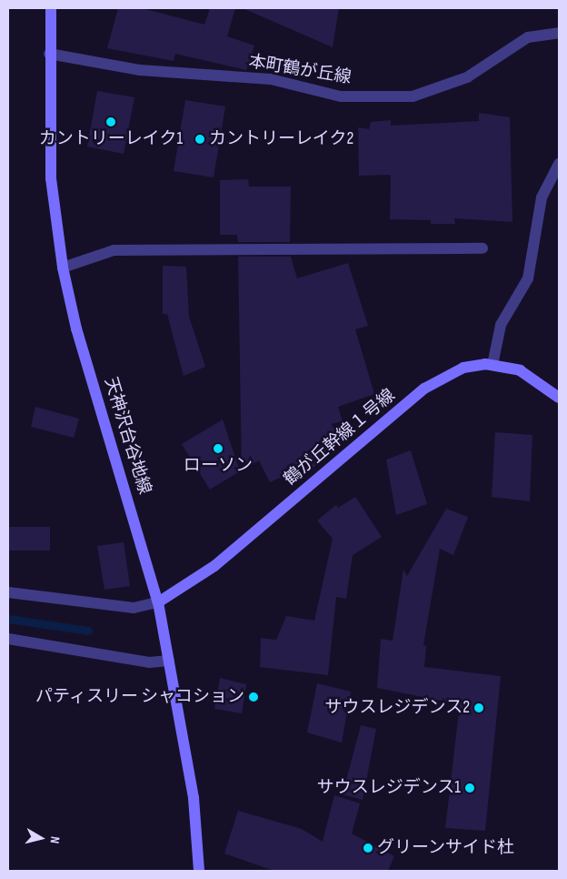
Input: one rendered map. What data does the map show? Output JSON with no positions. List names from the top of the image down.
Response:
{
  "streets": {
    "street": ["本町鶴が丘線", "天神沢台谷地線", "鶴が丘幹線１号線"]
  },
  "crossings": [
    ["本町鶴が丘線", "天神沢台谷地線"],
    ["天神沢台谷地線", "鶴が丘幹線１号線"]
  ],
  "places": [
    "カントリーレイク1",
    "カントリーレイク2",
    "ローソン",
    "パティスリー シャコション",
    "サウスレジデンス2",
    "サウスレジデンス1",
    "グリーンサイド杜"
  ],
  "north": "right"
}
